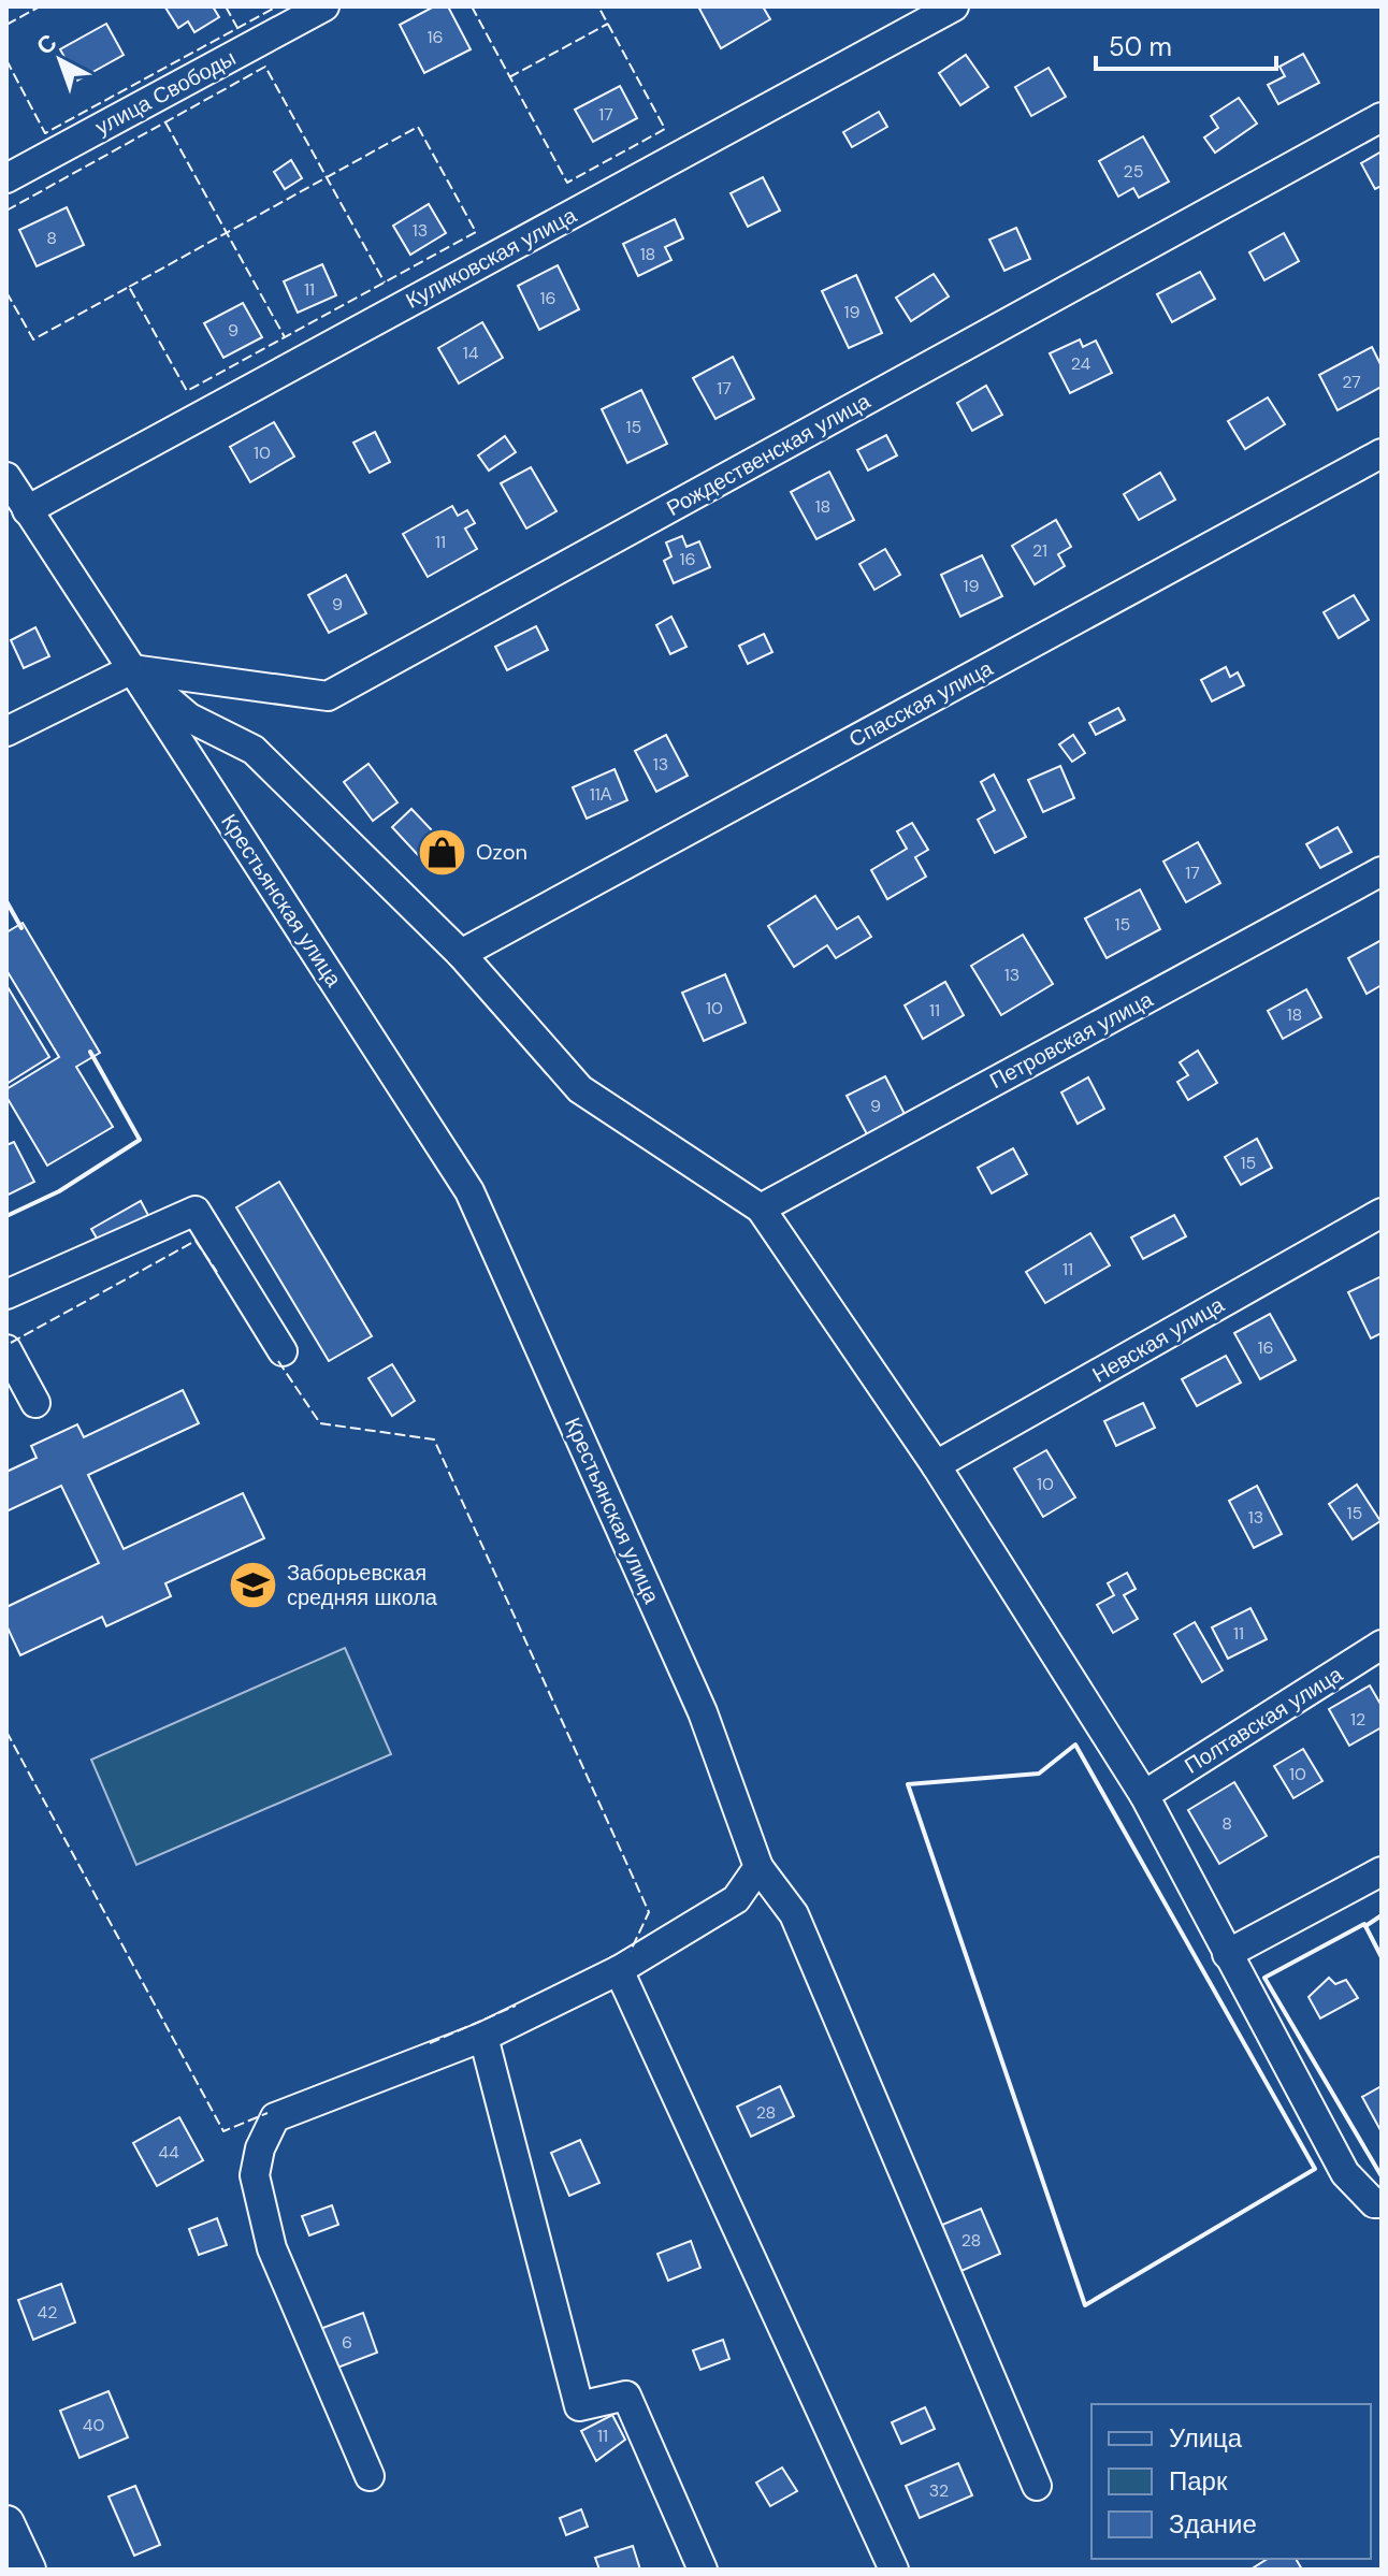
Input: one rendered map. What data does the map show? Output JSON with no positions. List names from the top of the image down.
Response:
{
  "streets": {
    "street": [
      "улица Свободы",
      "Куликовская улица",
      "Рождественская улица",
      "Спасская улица",
      "Крестьянская улица",
      "Петровская улица",
      "Невская улица",
      "Полтавская улица"
    ]
  },
  "crossings": [
    ["Куликовская улица", "Крестьянская улица"],
    ["Рождественская улица", "Крестьянская улица"]
  ],
  "places": {
    "shop": ["Ozon"],
    "school or university": ["Заборьевская средняя школа"]
  },
  "house_numbers": [
    "16",
    "17",
    "25",
    "13",
    "8",
    "18",
    "11",
    "16",
    "19",
    "9",
    "14",
    "24",
    "27",
    "17",
    "15",
    "10",
    "18",
    "11",
    "21",
    "16",
    "19",
    "9",
    "13",
    "11А",
    "17",
    "15",
    "13",
    "10",
    "11",
    "18",
    "9",
    "15",
    "11",
    "16",
    "10",
    "15",
    "13",
    "11",
    "12",
    "10",
    "8",
    "28",
    "44",
    "28",
    "42",
    "6",
    "40",
    "11",
    "32"
  ],
  "legend": ["Улица", "Парк", "Здание"],
  "scale_bar": "50 m",
  "north": "top left"
}
